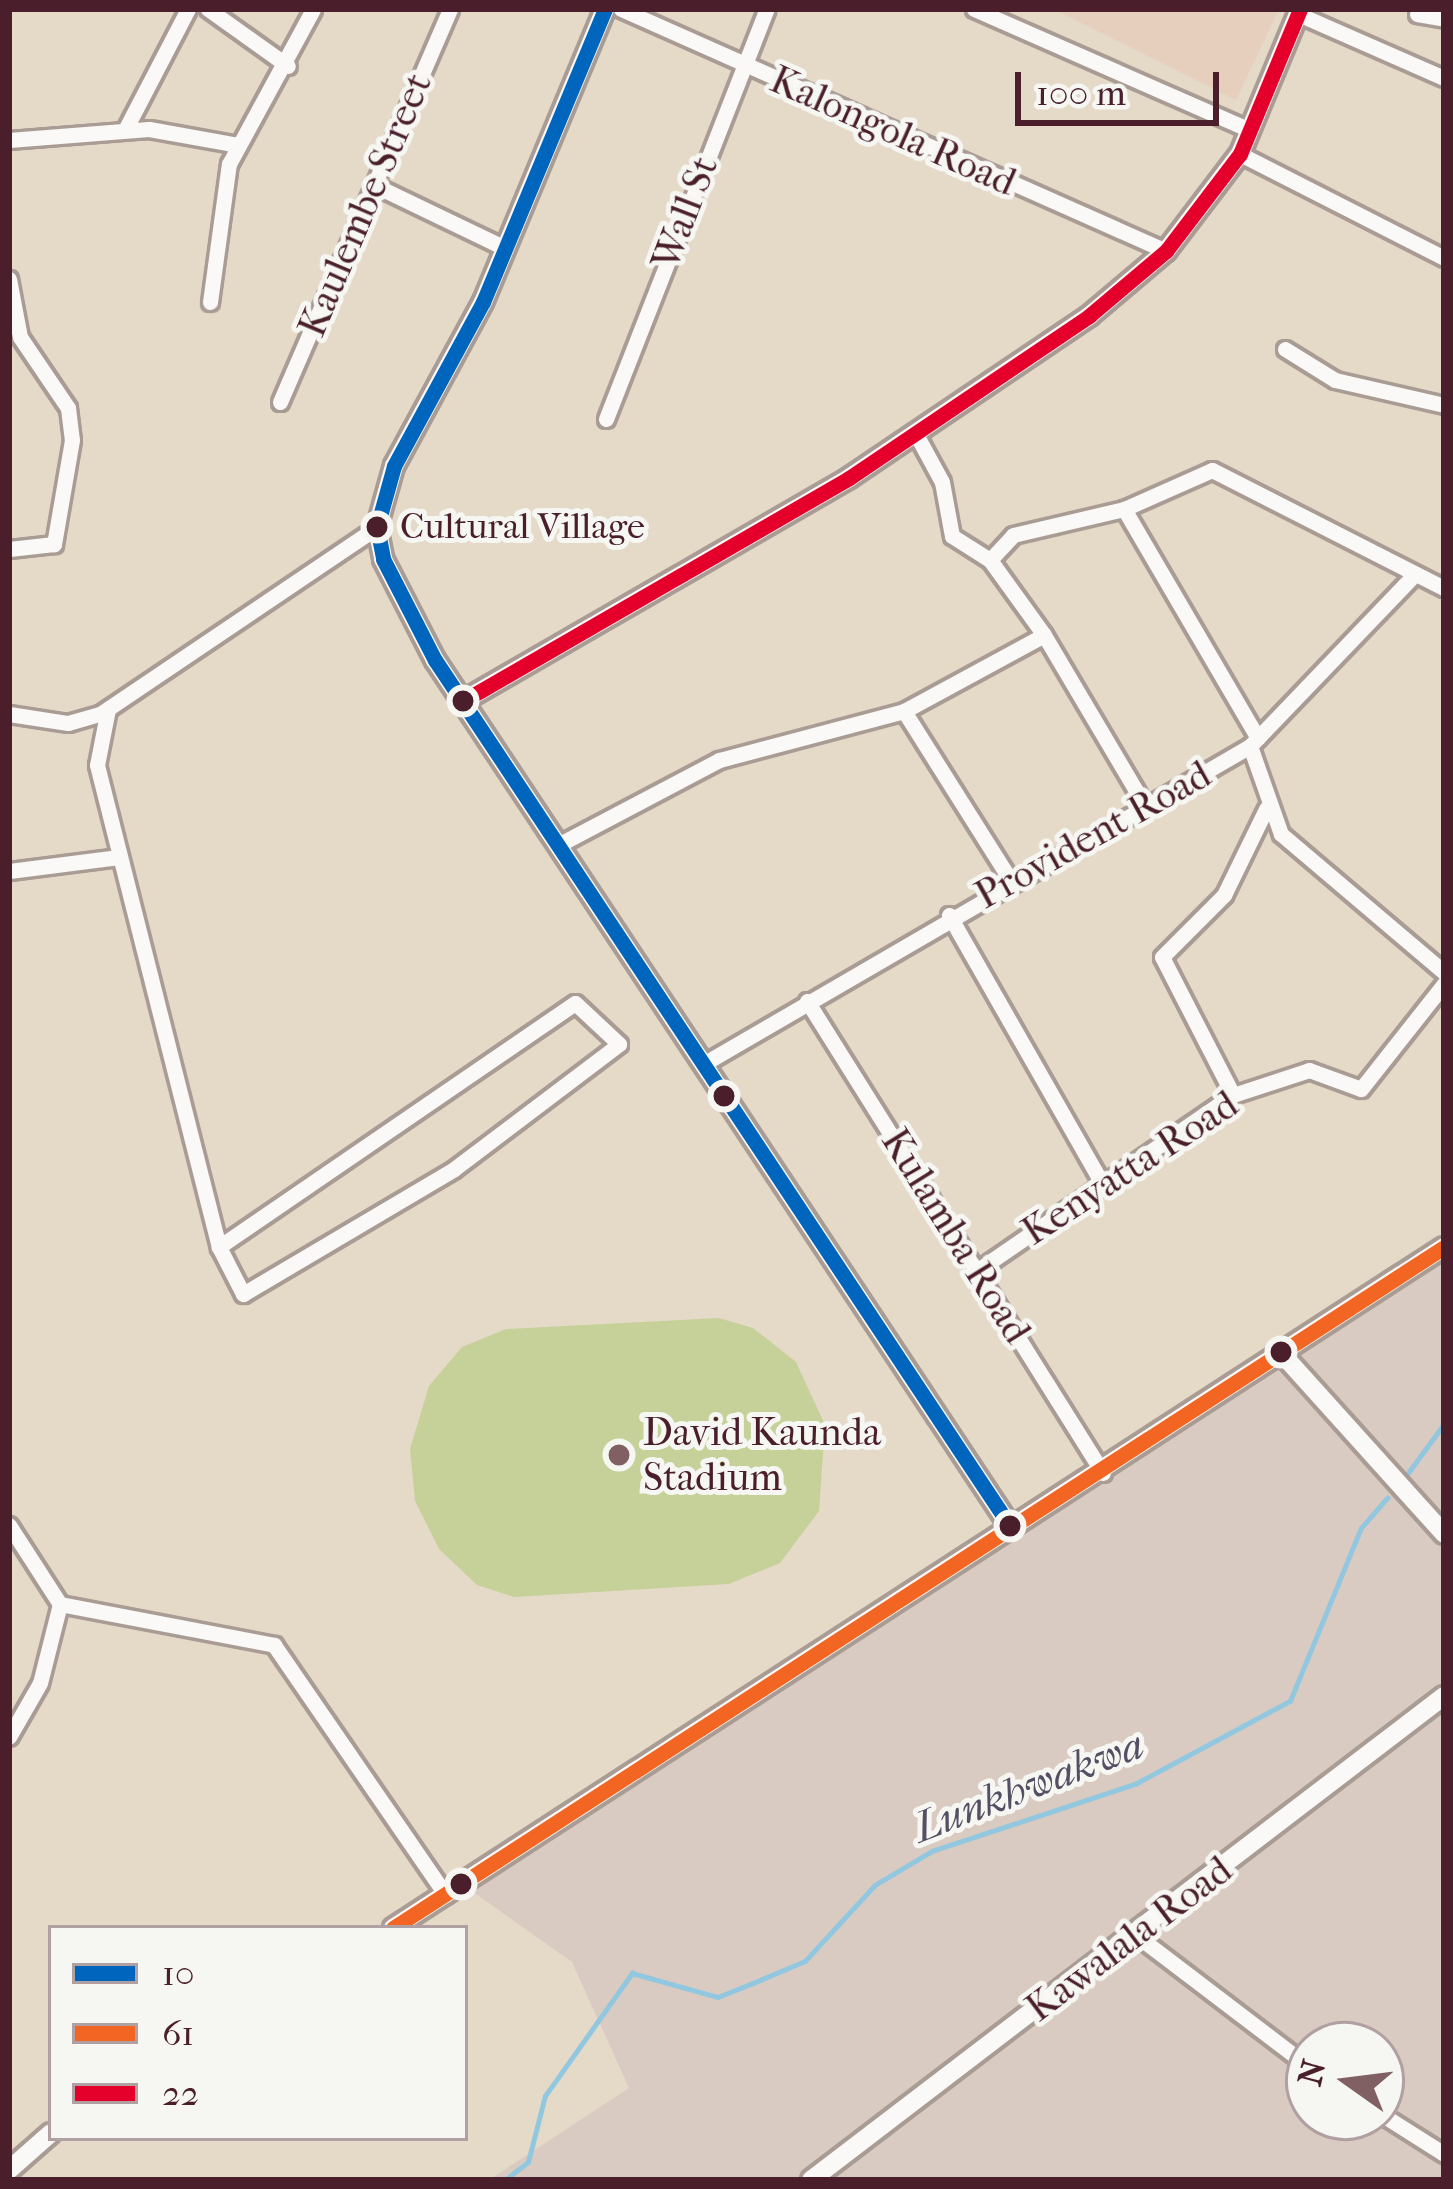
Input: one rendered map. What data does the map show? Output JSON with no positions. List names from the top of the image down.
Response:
{
  "streets": {
    "street": [
      "Kalongola Road",
      "Kaulembe Street",
      "Wall St",
      "Provident Road",
      "Kenyatta Road",
      "Kulamba Road",
      "Kawalala Road"
    ]
  },
  "crossings": [
    ["Kalongola Road", "Wall St"],
    ["Provident Road", "Kulamba Road"],
    ["Kenyatta Road", "Kulamba Road"]
  ],
  "water": ["Lunkhwakwa"],
  "places": ["Cultural Village", "David Kaunda Stadium"],
  "lines": ["transit line 10", "transit line 22", "transit line 61"],
  "legend": ["10", "61", "22"],
  "scale_bar": "100 m",
  "north": "left"
}
